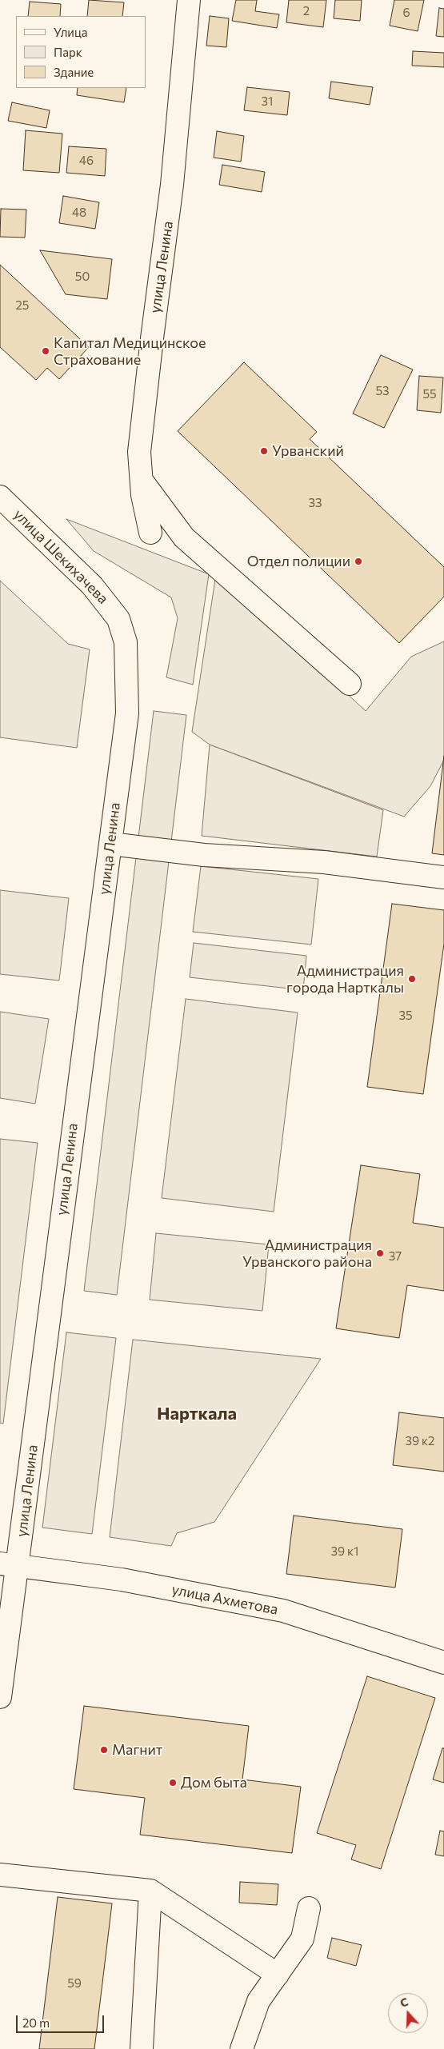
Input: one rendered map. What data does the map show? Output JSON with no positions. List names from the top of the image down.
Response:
{
  "streets": {
    "street": ["улица Ленина", "улица Шекихачева", "улица Ахметова"]
  },
  "crossings": [
    ["улица Ленина", "улица Шекихачева"],
    ["улица Ленина", "улица Ахметова"]
  ],
  "districts": ["Нарткала"],
  "places": [
    "Капитал Медицинское Страхование",
    "Урванский",
    "Отдел полиции",
    "Администрация города Нарткалы",
    "Администрация Урванского района",
    "Магнит",
    "Дом быта"
  ],
  "house_numbers": [
    "2",
    "6",
    "31",
    "46",
    "48",
    "50",
    "25",
    "53",
    "55",
    "33",
    "35",
    "37",
    "39 к2",
    "39 к1",
    "59"
  ],
  "legend": ["Улица", "Парк", "Здание"],
  "scale_bar": "20 m",
  "north": "top"
}
